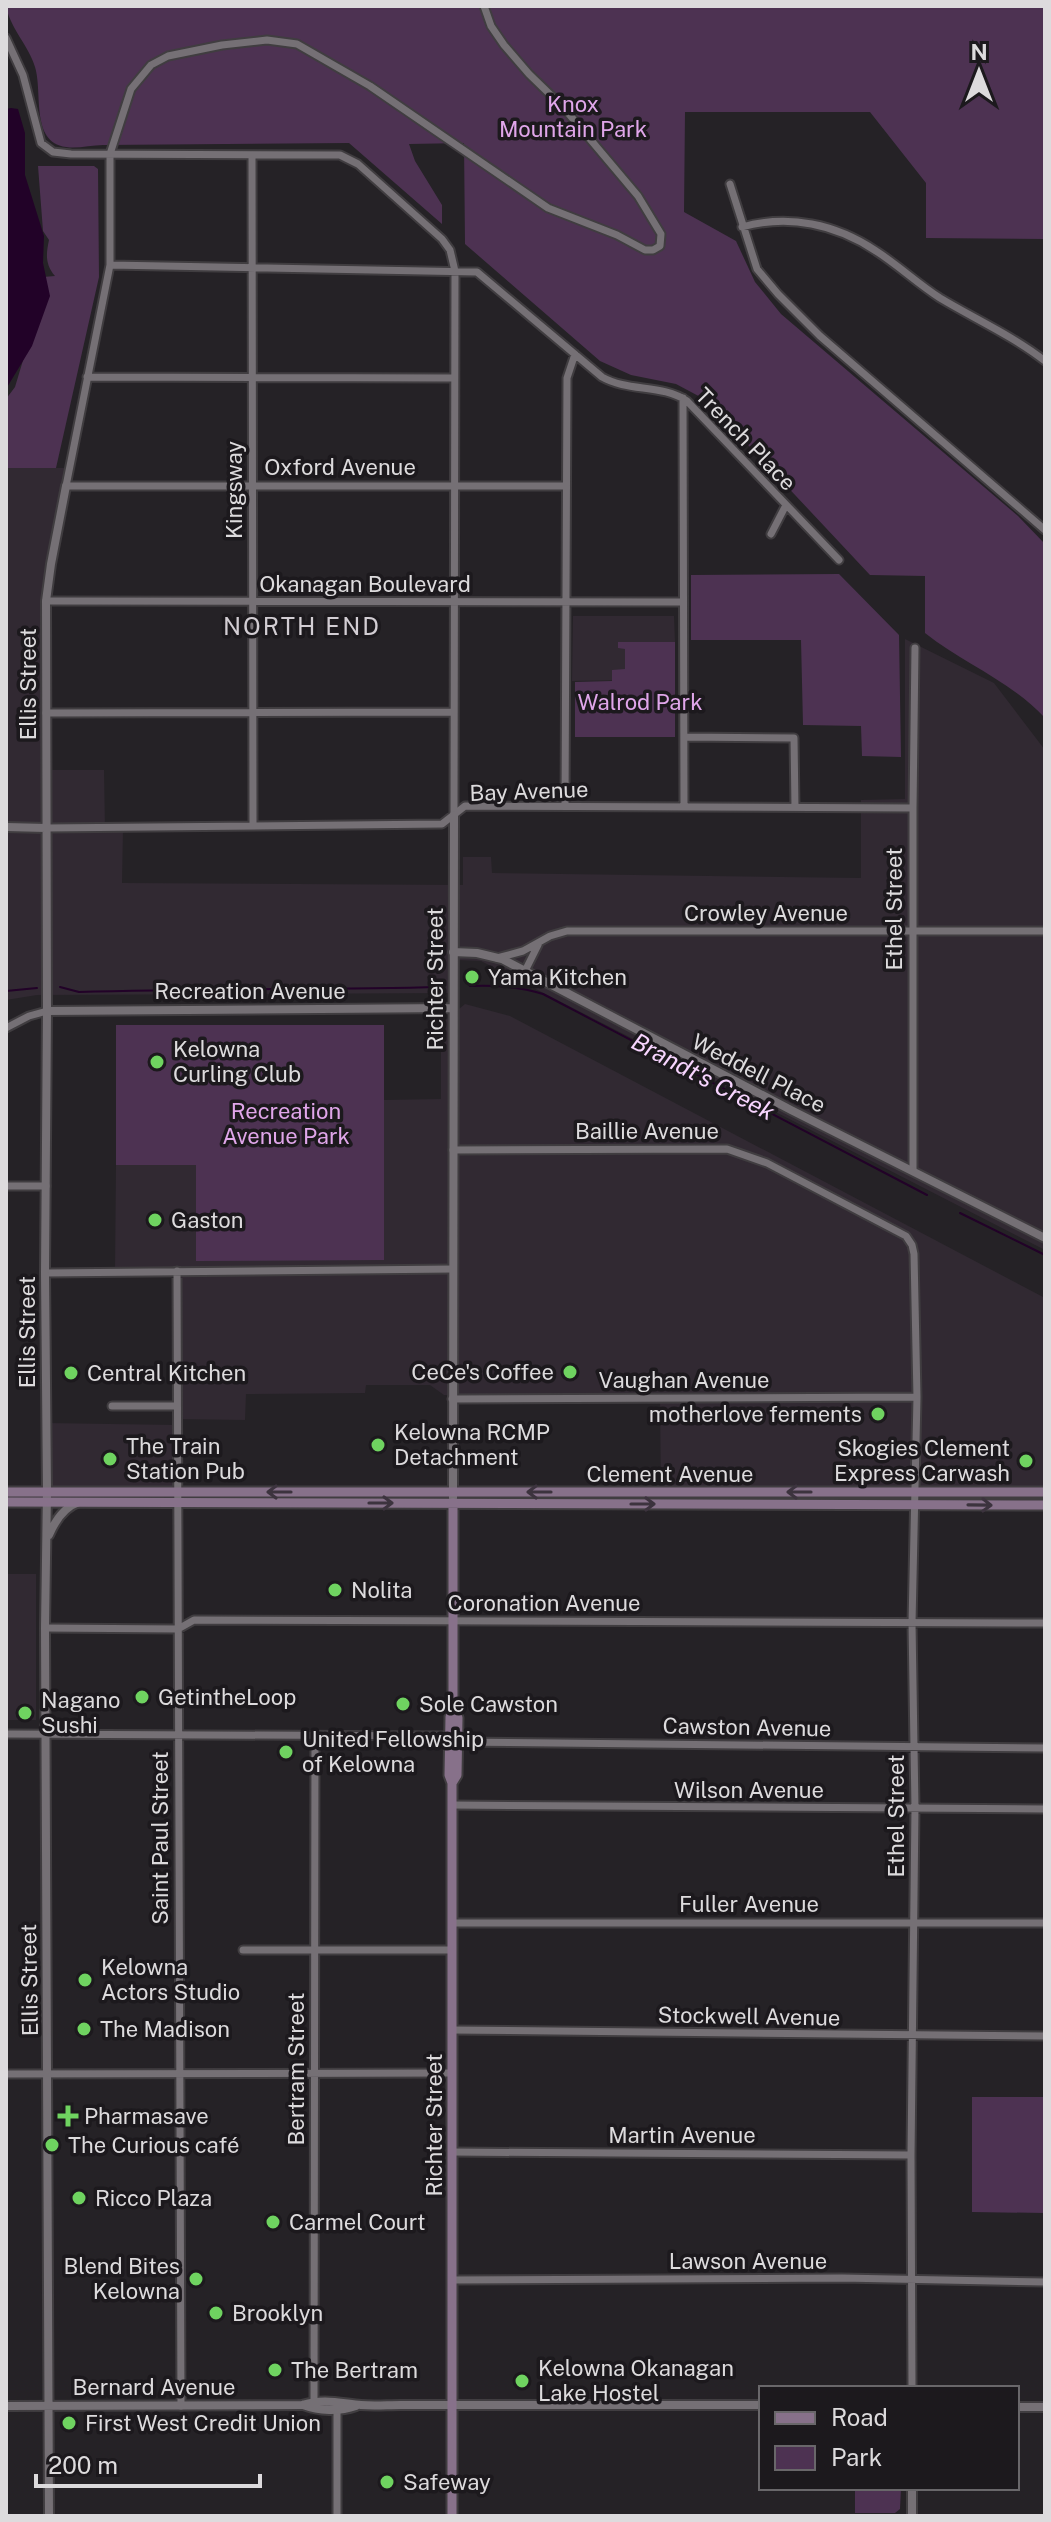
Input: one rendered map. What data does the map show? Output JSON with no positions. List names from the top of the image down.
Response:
{
  "streets": {
    "main road": ["Richter Street", "Clement Avenue"],
    "street": [
      "Trench Place",
      "Oxford Avenue",
      "Kingsway",
      "Okanagan Boulevard",
      "Ellis Street",
      "Bay Avenue",
      "Ethel Street",
      "Crowley Avenue",
      "Recreation Avenue",
      "Weddell Place",
      "Baillie Avenue",
      "Vaughan Avenue",
      "Coronation Avenue",
      "Cawston Avenue",
      "Wilson Avenue",
      "Saint Paul Street",
      "Fuller Avenue",
      "Stockwell Avenue",
      "Bertram Street",
      "Martin Avenue",
      "Lawson Avenue",
      "Bernard Avenue"
    ]
  },
  "crossings": [
    ["Trench Place", "Kingsway"],
    ["Trench Place", "Ellis Street"],
    ["Trench Place", "Richter Street"],
    ["Oxford Avenue", "Kingsway"],
    ["Oxford Avenue", "Ellis Street"],
    ["Oxford Avenue", "Richter Street"],
    ["Kingsway", "Okanagan Boulevard"],
    ["Kingsway", "Bay Avenue"],
    ["Kingsway", "Richter Street"],
    ["Okanagan Boulevard", "Ellis Street"],
    ["Okanagan Boulevard", "Richter Street"],
    ["Ellis Street", "Bay Avenue"],
    ["Ellis Street", "Recreation Avenue"],
    ["Ellis Street", "Clement Avenue"],
    ["Ellis Street", "Coronation Avenue"],
    ["Ellis Street", "Cawston Avenue"],
    ["Ellis Street", "Bernard Avenue"],
    ["Bay Avenue", "Ethel Street"],
    ["Bay Avenue", "Richter Street"],
    ["Ethel Street", "Crowley Avenue"],
    ["Ethel Street", "Weddell Place"],
    ["Ethel Street", "Baillie Avenue"],
    ["Ethel Street", "Vaughan Avenue"],
    ["Ethel Street", "Clement Avenue"],
    ["Ethel Street", "Coronation Avenue"],
    ["Ethel Street", "Cawston Avenue"],
    ["Ethel Street", "Wilson Avenue"],
    ["Ethel Street", "Fuller Avenue"],
    ["Ethel Street", "Stockwell Avenue"],
    ["Ethel Street", "Martin Avenue"],
    ["Ethel Street", "Lawson Avenue"],
    ["Crowley Avenue", "Weddell Place"],
    ["Richter Street", "Recreation Avenue"],
    ["Richter Street", "Weddell Place"],
    ["Richter Street", "Baillie Avenue"],
    ["Richter Street", "Vaughan Avenue"],
    ["Richter Street", "Clement Avenue"],
    ["Richter Street", "Coronation Avenue"],
    ["Richter Street", "Cawston Avenue"],
    ["Richter Street", "Wilson Avenue"],
    ["Richter Street", "Fuller Avenue"],
    ["Richter Street", "Stockwell Avenue"],
    ["Richter Street", "Martin Avenue"],
    ["Richter Street", "Lawson Avenue"],
    ["Richter Street", "Bernard Avenue"],
    ["Clement Avenue", "Saint Paul Street"],
    ["Coronation Avenue", "Saint Paul Street"],
    ["Cawston Avenue", "Saint Paul Street"],
    ["Cawston Avenue", "Bertram Street"],
    ["Saint Paul Street", "Bernard Avenue"],
    ["Bertram Street", "Bernard Avenue"]
  ],
  "districts": ["NORTH END"],
  "water": ["Brandt's Creek"],
  "parks": ["Knox Mountain Park", "Walrod Park", "Recreation Avenue Park"],
  "places": {
    "other": [
      "Yama Kitchen",
      "Kelowna Curling Club",
      "Gaston",
      "CeCe's Coffee",
      "Central Kitchen",
      "motherlove ferments",
      "Kelowna RCMP Detachment",
      "The Train Station Pub",
      "Skogies Clement Express Carwash",
      "Nolita",
      "GetintheLoop",
      "Sole Cawston",
      "Nagano Sushi",
      "United Fellowship of Kelowna",
      "Kelowna Actors Studio",
      "The Madison",
      "The Curious café",
      "Ricco Plaza",
      "Carmel Court",
      "Blend Bites Kelowna",
      "Brooklyn",
      "The Bertram",
      "Kelowna Okanagan Lake Hostel",
      "First West Credit Union",
      "Safeway"
    ],
    "health": ["Pharmasave"]
  },
  "legend": ["Road", "Park"],
  "scale_bar": "200 m",
  "north": "top"
}
